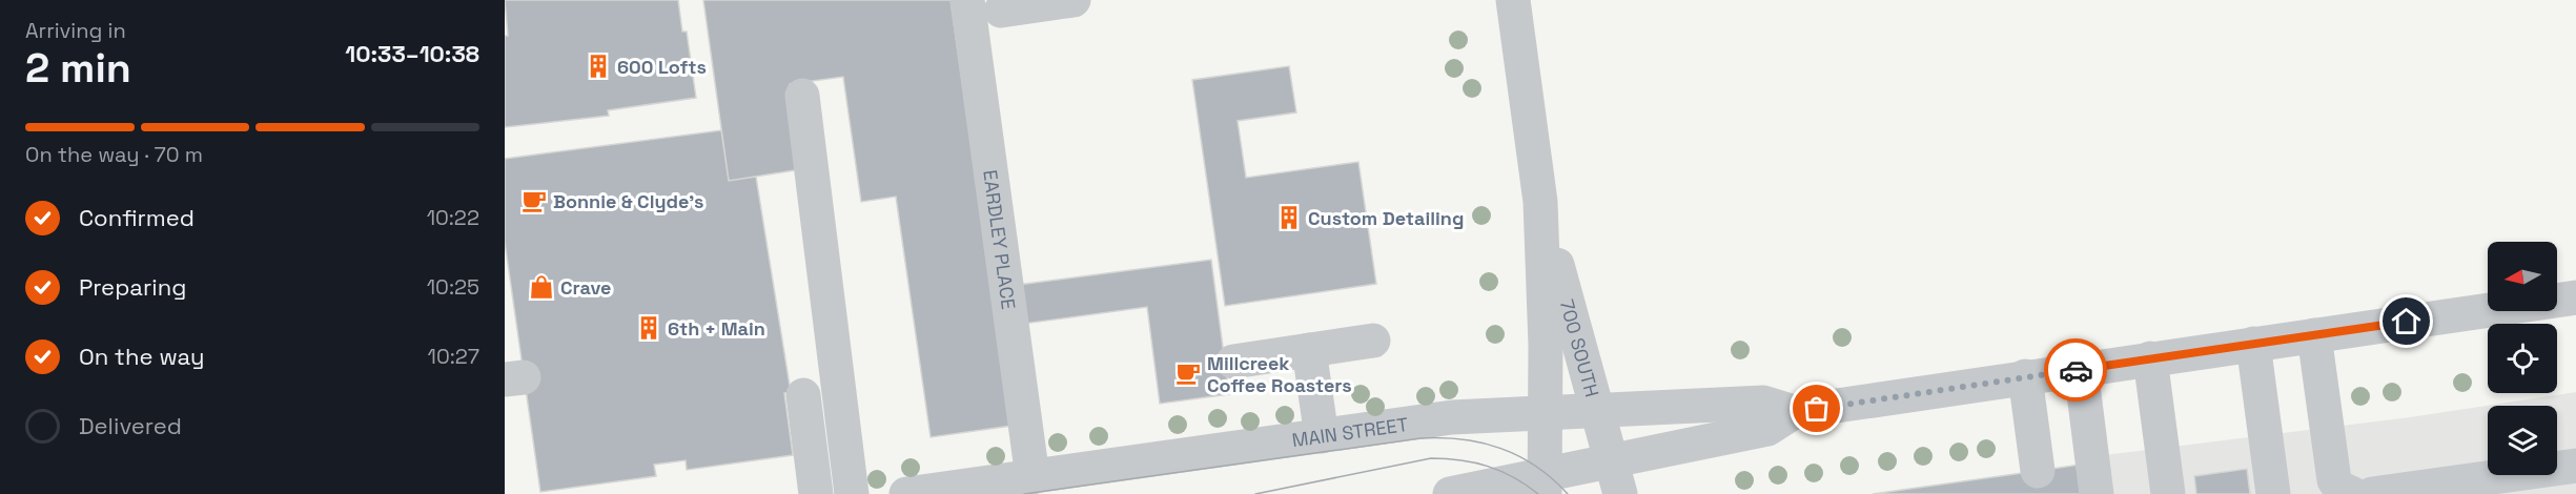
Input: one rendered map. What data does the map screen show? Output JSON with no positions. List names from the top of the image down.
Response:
{
  "streets": {
    "street": ["EARDLEY PLACE", "700 SOUTH", "MAIN STREET"]
  },
  "crossings": [
    ["EARDLEY PLACE", "MAIN STREET"],
    ["700 SOUTH", "MAIN STREET"]
  ],
  "places": {
    "building": ["600 Lofts", "Custom Detailing", "6th + Main"],
    "cafe": ["Bonnie & Clyde's", "Millcreek Coffee Roasters"],
    "shop": ["Crave"]
  },
  "north": "left",
  "page": {
    "heading": ["2 min", "Arriving in", "10:33–10:38"],
    "bar": "On the way · 70 m",
    "list": [
      ["Confirmed", "10:22"],
      ["Preparing", "10:25"],
      ["On the way", "10:27"],
      "Delivered"
    ]
  }
}
